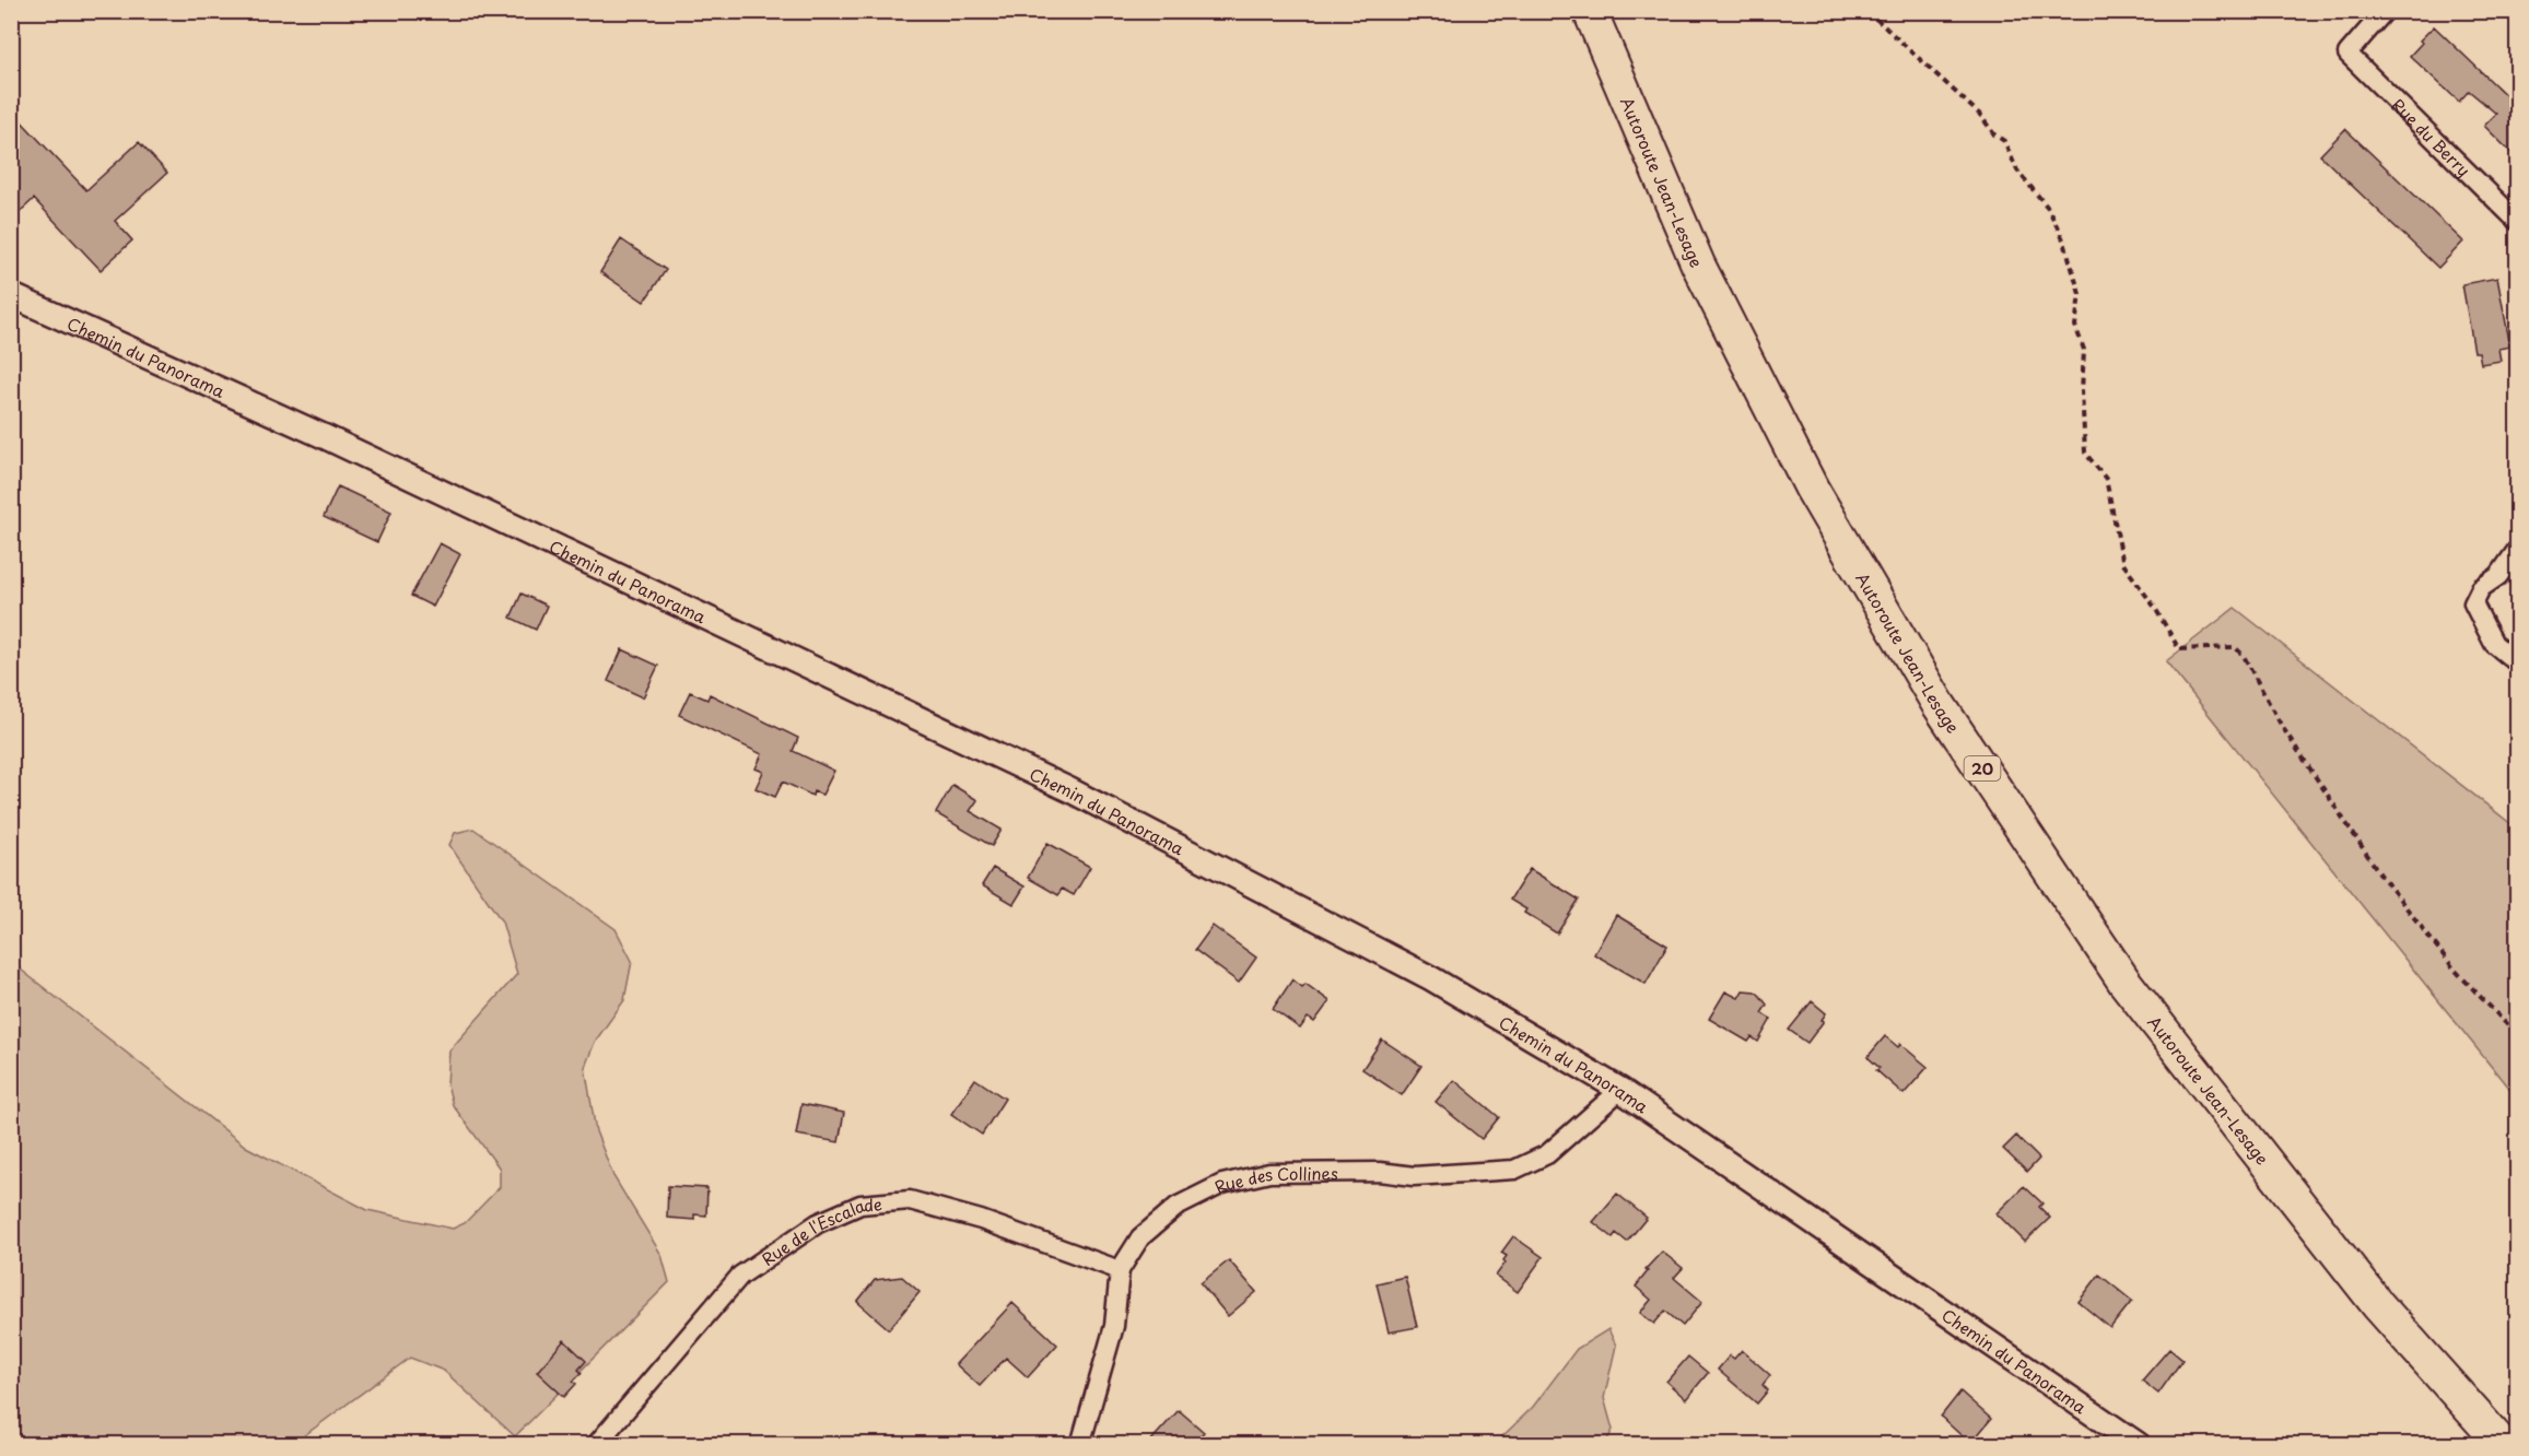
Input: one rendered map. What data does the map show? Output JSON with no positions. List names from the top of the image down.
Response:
{
  "streets": {
    "highway": ["Autoroute Jean-Lesage", "20"],
    "street": [
      "Rue du Berry",
      "Chemin du Panorama",
      "Rue des Collines",
      "Rue de l'Escalade"
    ]
  },
  "crossings": [
    ["Chemin du Panorama", "Rue des Collines"],
    ["Rue des Collines", "Rue de l'Escalade"]
  ]
}
